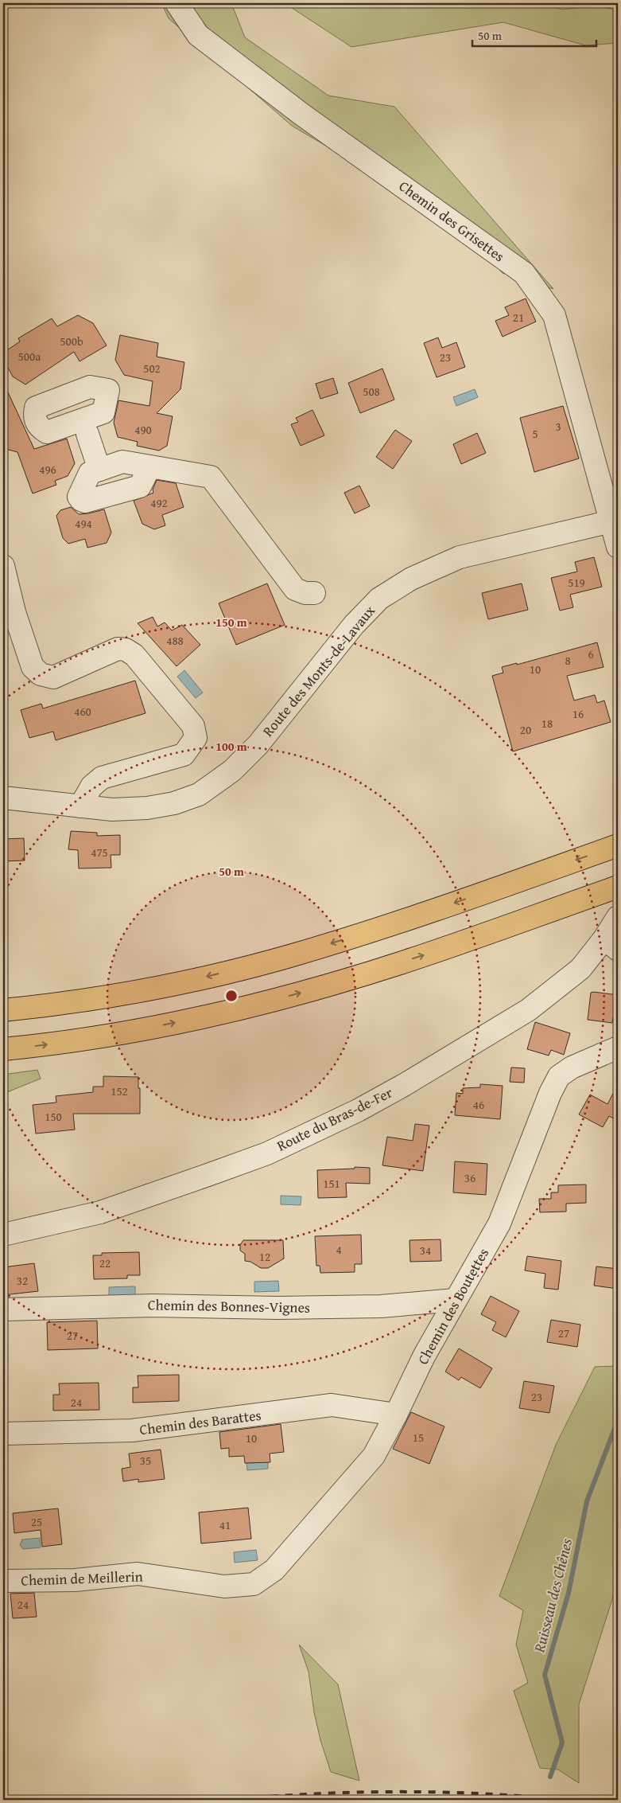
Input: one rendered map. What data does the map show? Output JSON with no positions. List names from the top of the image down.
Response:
{
  "streets": {
    "street": [
      "Chemin des Grisettes",
      "Route des Monts-de-Lavaux",
      "Route du Bras-de-Fer",
      "Chemin des Bonnes-Vignes",
      "Chemin des Boutettes",
      "Chemin des Barattes",
      "Chemin de Meillerin"
    ]
  },
  "crossings": [
    ["Chemin des Grisettes", "Route des Monts-de-Lavaux"],
    ["Chemin des Bonnes-Vignes", "Chemin des Boutettes"],
    ["Chemin des Boutettes", "Chemin des Barattes"],
    ["Chemin des Boutettes", "Chemin de Meillerin"]
  ],
  "water": ["Ruisseau des Chênes"],
  "house_numbers": [
    "21",
    "500b",
    "500a",
    "23",
    "502",
    "508",
    "3",
    "490",
    "5",
    "496",
    "492",
    "494",
    "519",
    "488",
    "6",
    "8",
    "10",
    "460",
    "16",
    "18",
    "20",
    "475",
    "152",
    "46",
    "150",
    "36",
    "151",
    "4",
    "34",
    "12",
    "22",
    "32",
    "27",
    "27",
    "23",
    "24",
    "15",
    "10",
    "35",
    "25",
    "41",
    "24"
  ],
  "scale_bar": "50 m",
  "rings": ["150 m", "100 m", "50 m"]
}
